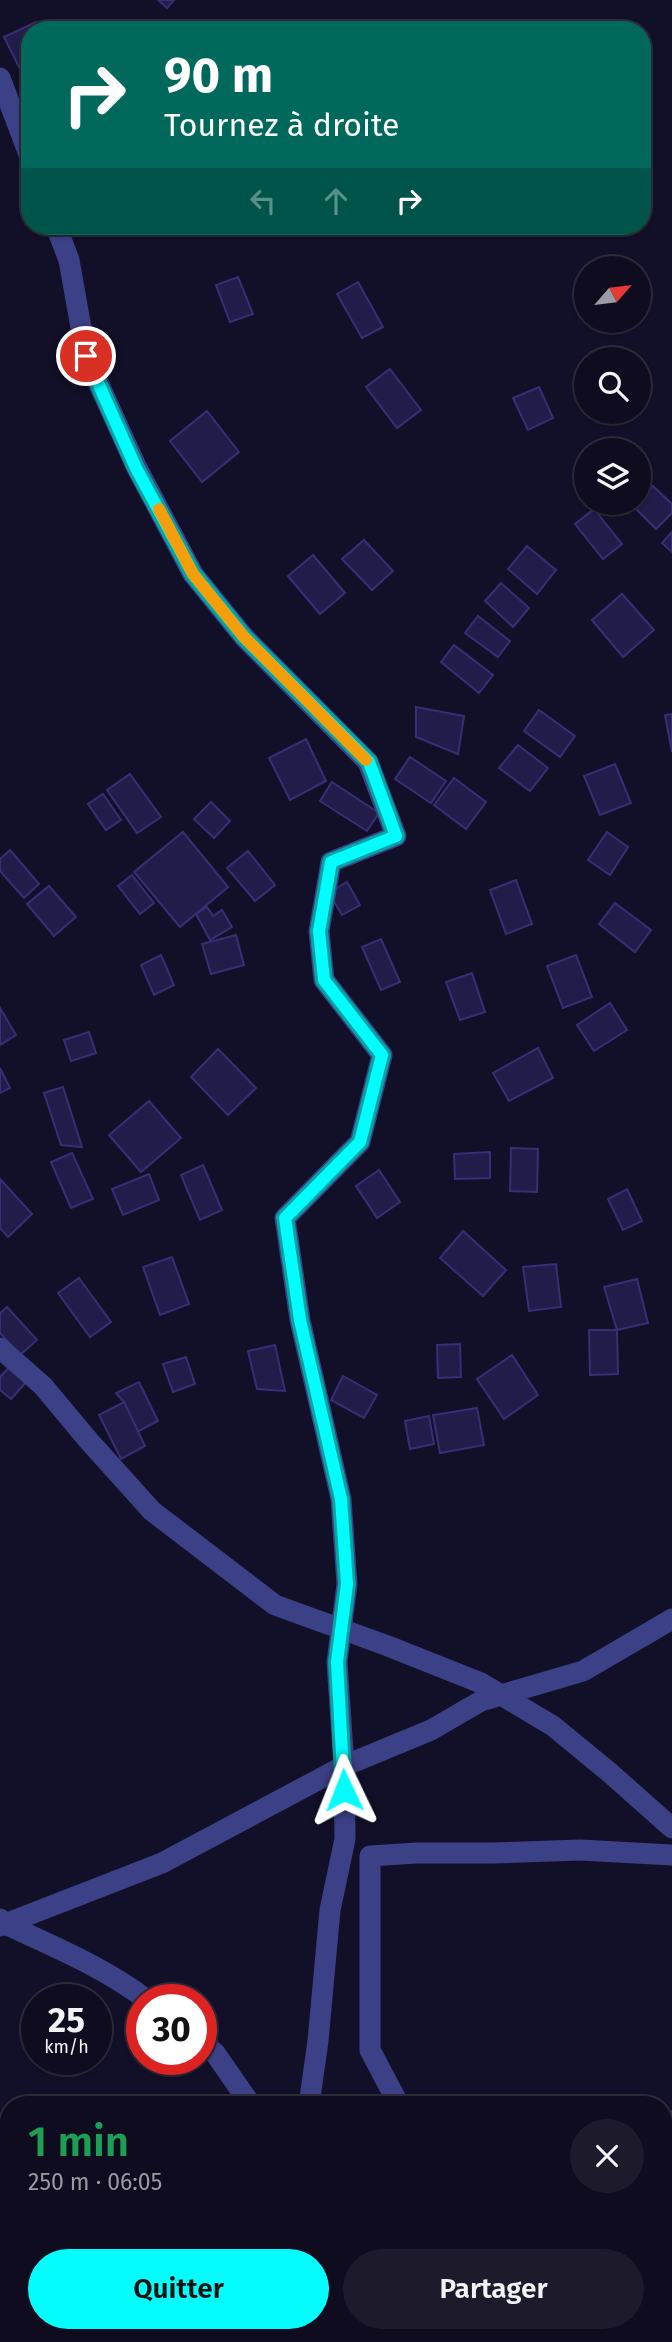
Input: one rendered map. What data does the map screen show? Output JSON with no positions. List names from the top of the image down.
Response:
{
  "north": "top right",
  "page": {
    "turn": ["90 m", "Tournez à droite"],
    "speed": "25 km/h",
    "limit": "30",
    "heading": ["1 min", "250 m · 06:05"],
    "buttons": ["Quitter", "Partager"]
  }
}
